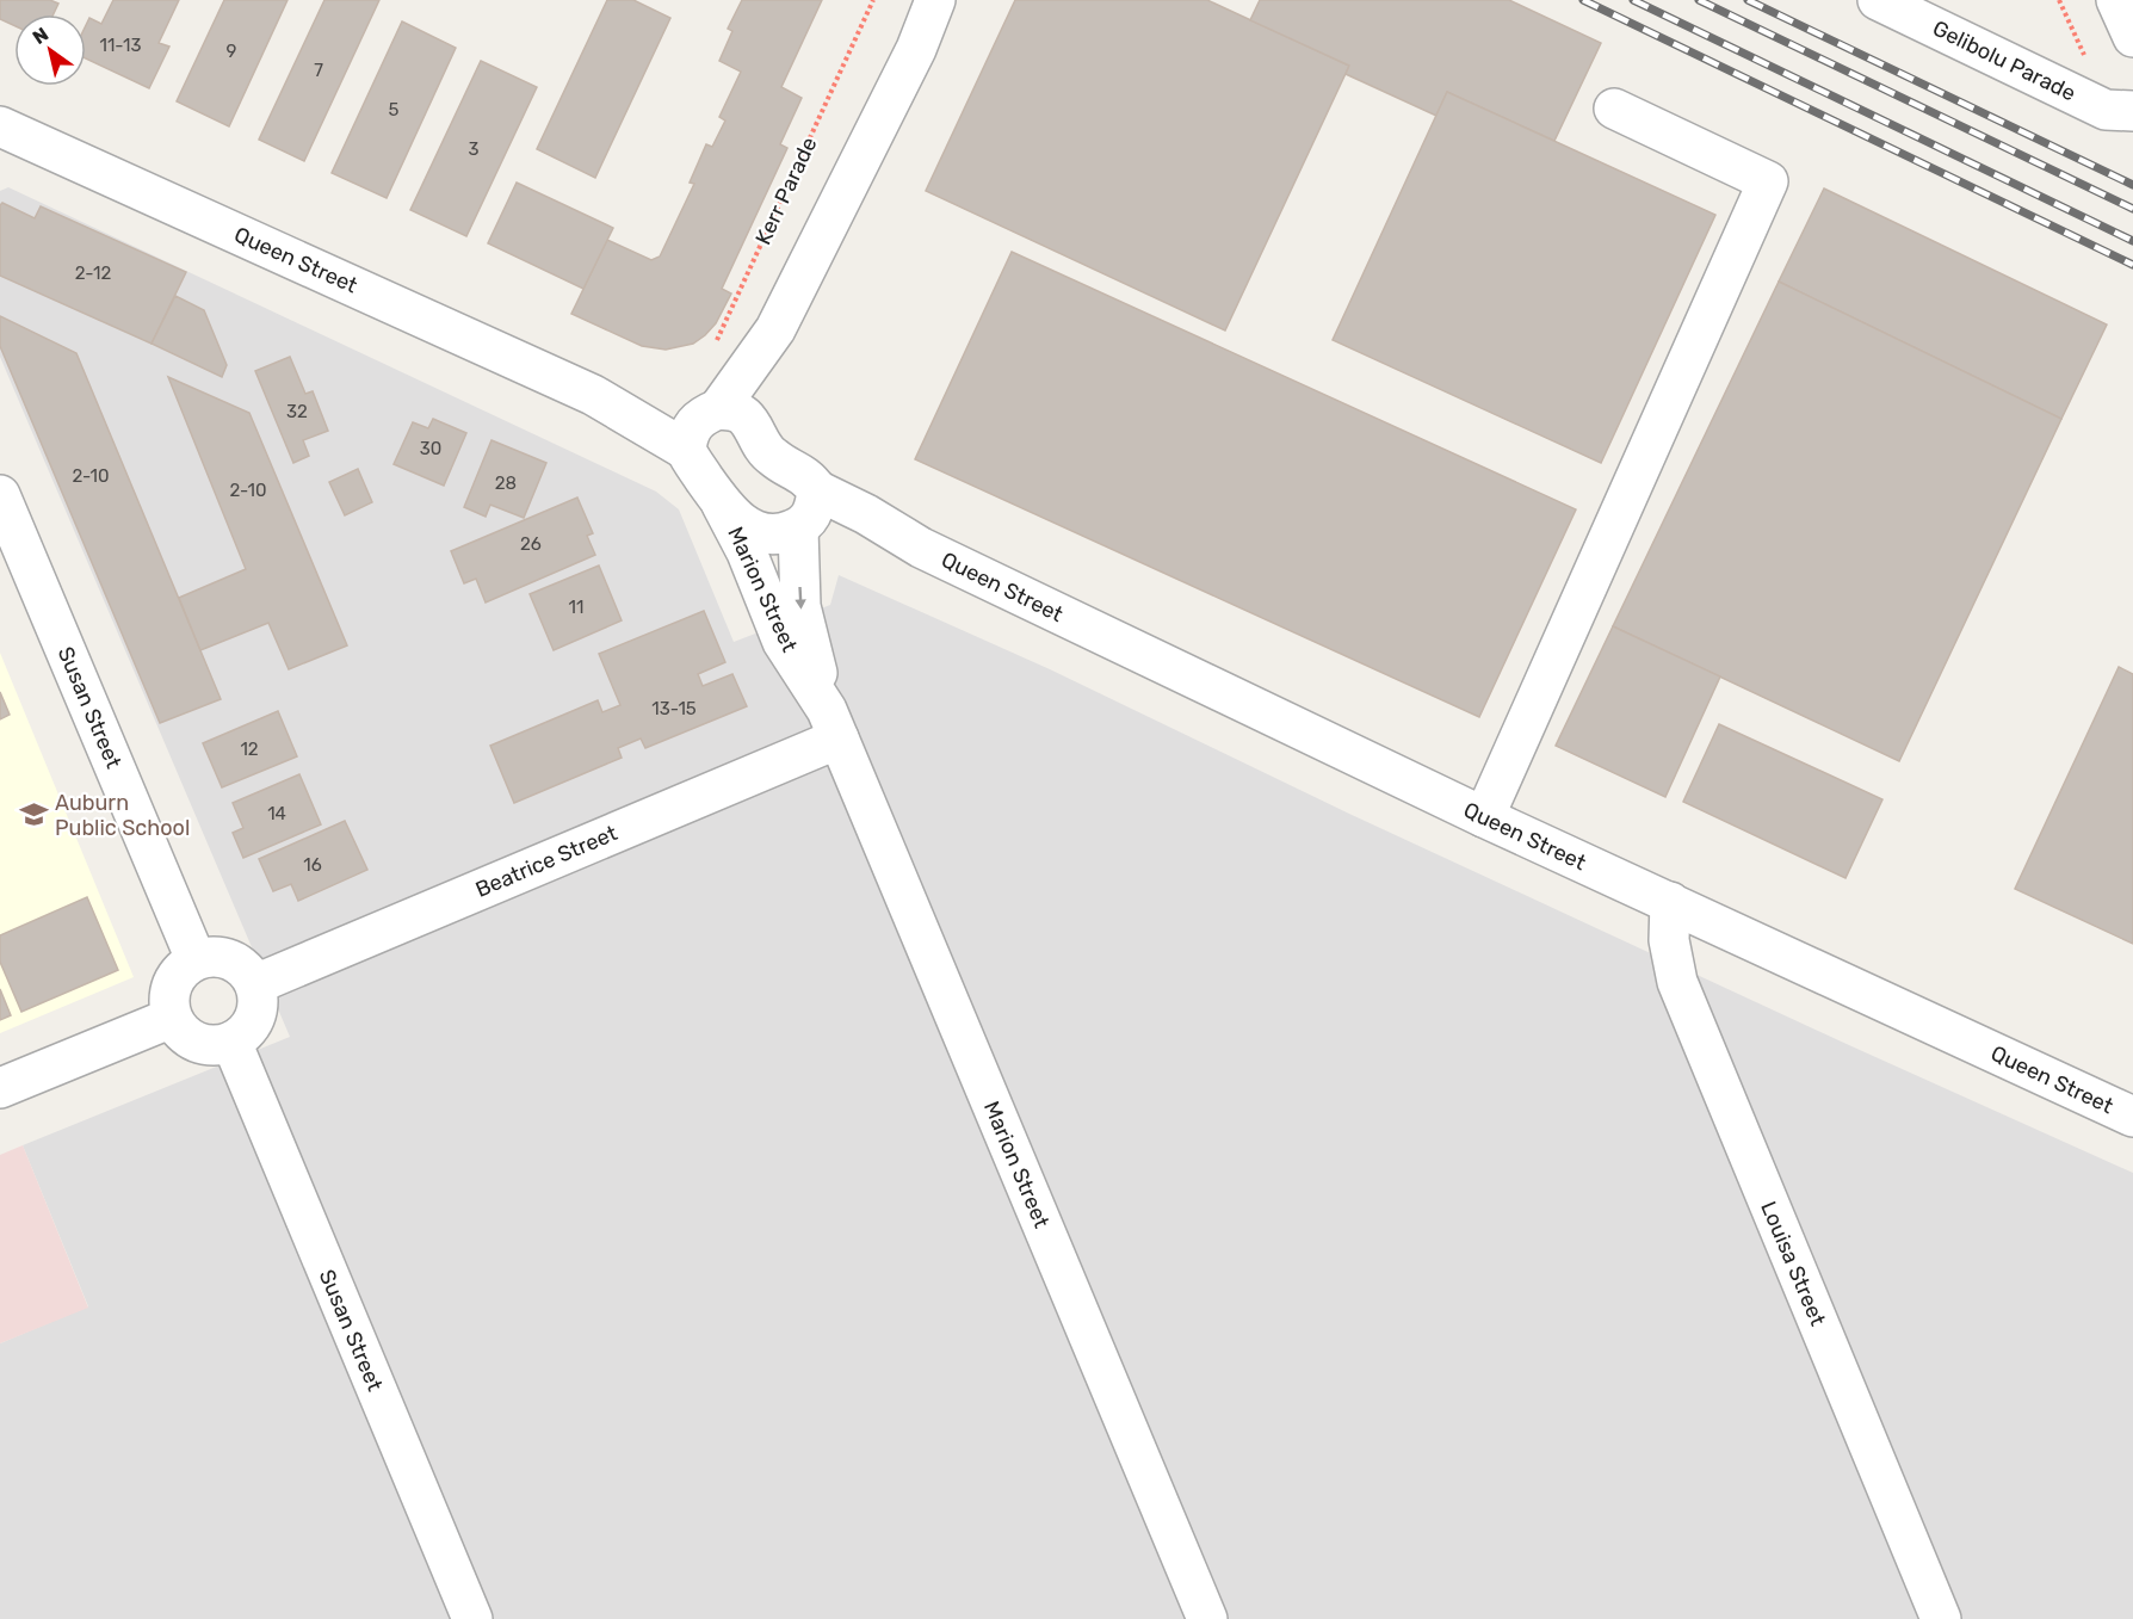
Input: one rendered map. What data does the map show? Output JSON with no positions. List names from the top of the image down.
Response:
{
  "streets": {
    "street": [
      "Gelibolu Parade",
      "Queen Street",
      "Marion Street",
      "Susan Street",
      "Beatrice Street",
      "Louisa Street"
    ],
    "path": ["Kerr Parade"]
  },
  "crossings": [
    ["Queen Street", "Marion Street"],
    ["Queen Street", "Louisa Street"],
    ["Marion Street", "Beatrice Street"],
    ["Susan Street", "Beatrice Street"]
  ],
  "places": {
    "school or university": ["Auburn Public School"]
  },
  "house_numbers": [
    "11-13",
    "9",
    "7",
    "5",
    "3",
    "2-12",
    "32",
    "30",
    "2-10",
    "28",
    "2-10",
    "26",
    "11",
    "13-15",
    "12",
    "14",
    "16"
  ],
  "north": "top left"
}
